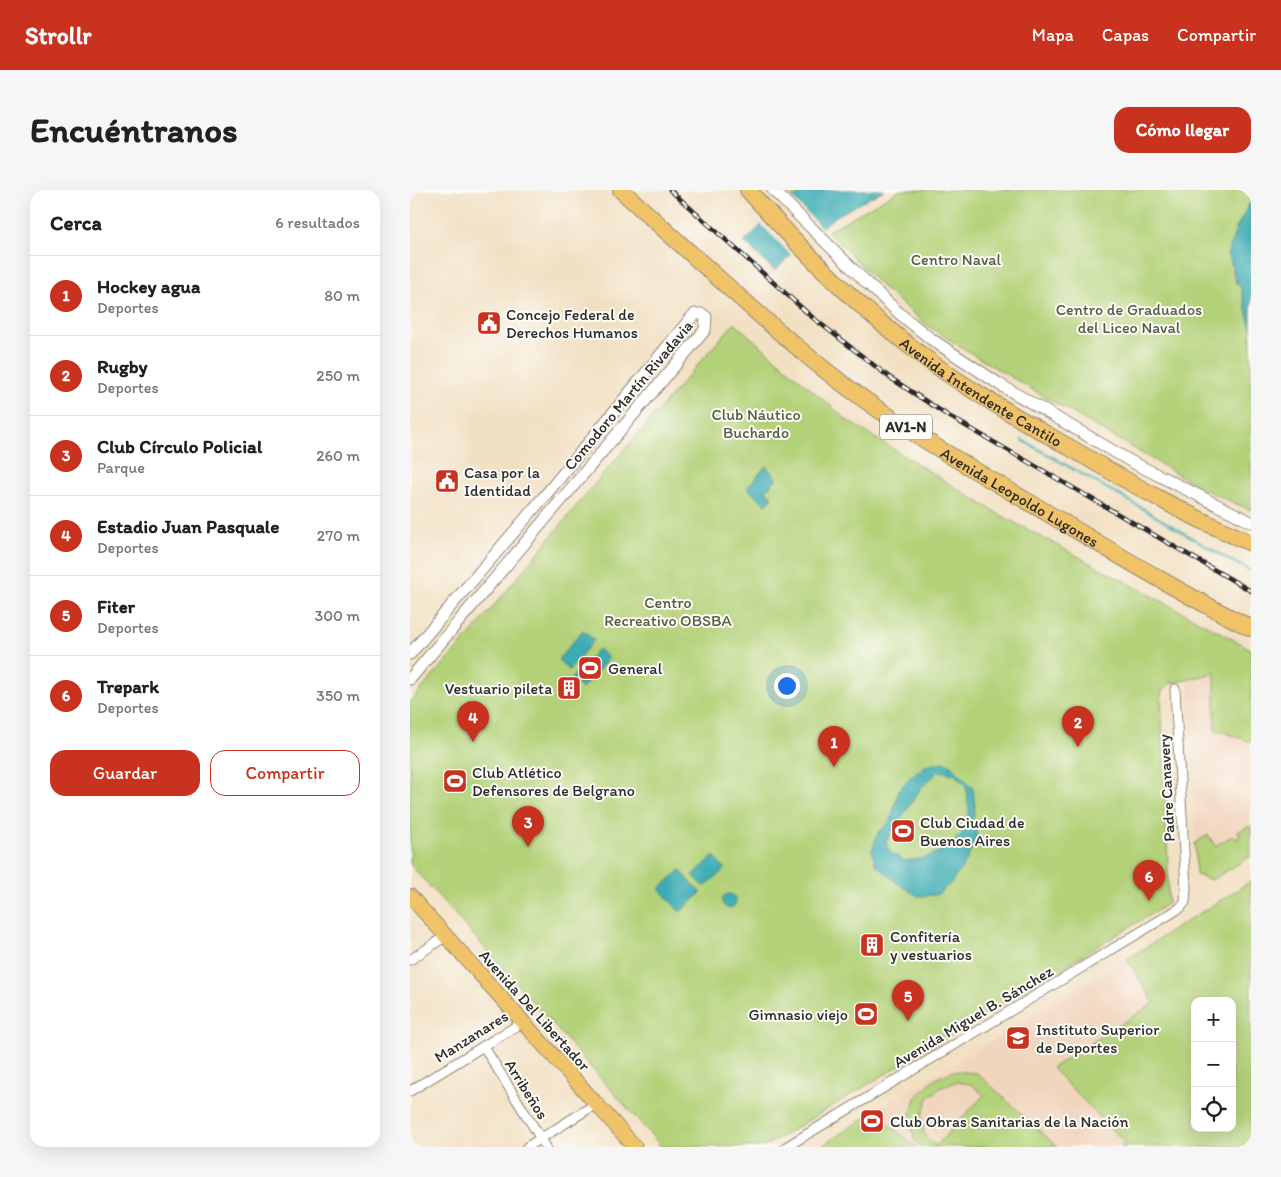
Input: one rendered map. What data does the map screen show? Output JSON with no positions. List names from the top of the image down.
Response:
{
  "streets": {
    "highway": ["Avenida Intendente Cantilo", "AV1-N", "Avenida Leopoldo Lugones"],
    "main road": ["Avenida Del Libertador"],
    "street": [
      "Comodoro Martín Rivadavia",
      "Padre Canavery",
      "Avenida Miguel B. Sánchez",
      "Manzanares",
      "Arribeños"
    ]
  },
  "crossings": [
    ["Padre Canavery", "Avenida Miguel B. Sánchez"],
    ["Avenida Del Libertador", "Manzanares"],
    ["Manzanares", "Arribeños"]
  ],
  "parks": [
    "Centro Naval",
    "Centro de Graduados del Liceo Naval",
    "Club Náutico Buchardo",
    "Centro Recreativo OBSBA"
  ],
  "places": {
    "public building": ["Concejo Federal de Derechos Humanos", "Casa por la Identidad"],
    "sports": [
      "General",
      "Club Atlético Defensores de Belgrano",
      "Club Ciudad de Buenos Aires",
      "Gimnasio viejo",
      "Club Obras Sanitarias de la Nación"
    ],
    "building": ["Vestuario pileta", "Confitería y vestuarios"],
    "school or university": ["Instituto Superior de Deportes"]
  },
  "page": {
    "header": "Strollr",
    "nav": ["Mapa", "Capas", "Compartir"],
    "buttons": [
      "Cómo llegar",
      ["Guardar", "Compartir"]
    ],
    "title": "Encuéntranos",
    "heading": ["Cerca", "6 resultados"],
    "list": [
      {
        "mark": "1",
        "name": "Hockey agua",
        "note": "Deportes",
        "value": "80 m"
      },
      {
        "mark": "2",
        "name": "Rugby",
        "note": "Deportes",
        "value": "250 m"
      },
      {
        "mark": "3",
        "name": "Club Círculo Policial",
        "note": "Parque",
        "value": "260 m"
      },
      {
        "mark": "4",
        "name": "Estadio Juan Pasquale",
        "note": "Deportes",
        "value": "270 m"
      },
      {
        "mark": "5",
        "name": "Fiter",
        "note": "Deportes",
        "value": "300 m"
      },
      {
        "mark": "6",
        "name": "Trepark",
        "note": "Deportes",
        "value": "350 m"
      }
    ],
    "pins": [
      "4",
      "2",
      "1",
      "3",
      "6",
      "5"
    ],
    "map_buttons": ["+", "−"]
  }
}
